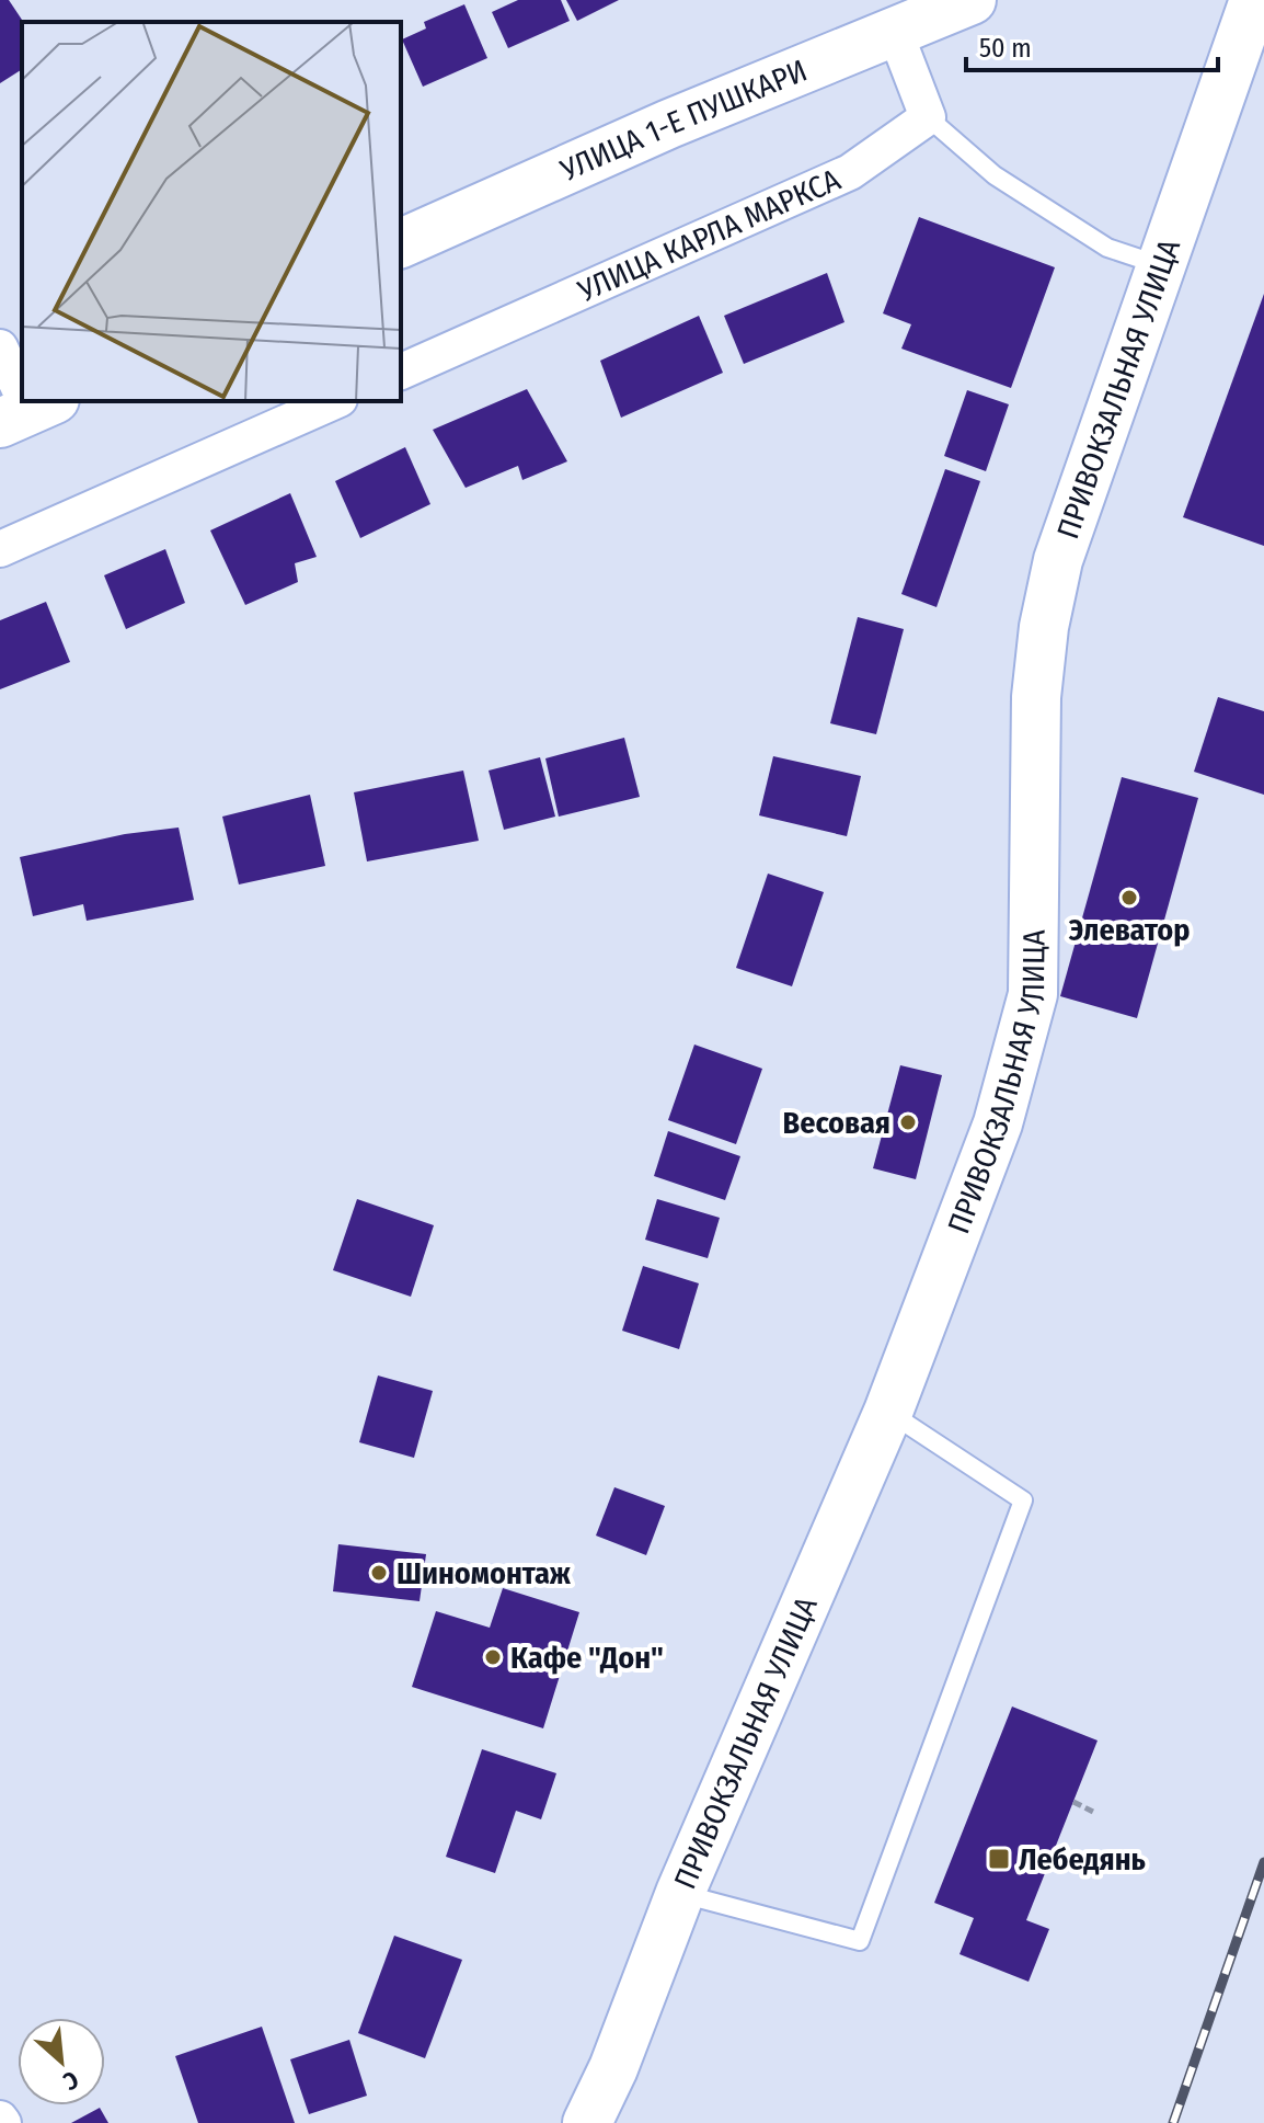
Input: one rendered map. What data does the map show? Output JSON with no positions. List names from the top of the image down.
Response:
{
  "streets": {
    "main road": ["УЛИЦА 1-Е ПУШКАРИ", "ПРИВОКЗАЛЬНАЯ УЛИЦА"],
    "street": ["УЛИЦА КАРЛА МАРКСА"]
  },
  "places": {
    "other": [
      "Элеватор",
      "Весовая",
      "Шиномонтаж",
      "Кафе \"Дон\""
    ],
    "transit": ["Лебедянь"]
  },
  "scale_bar": "50 m",
  "north": "bottom right"
}
